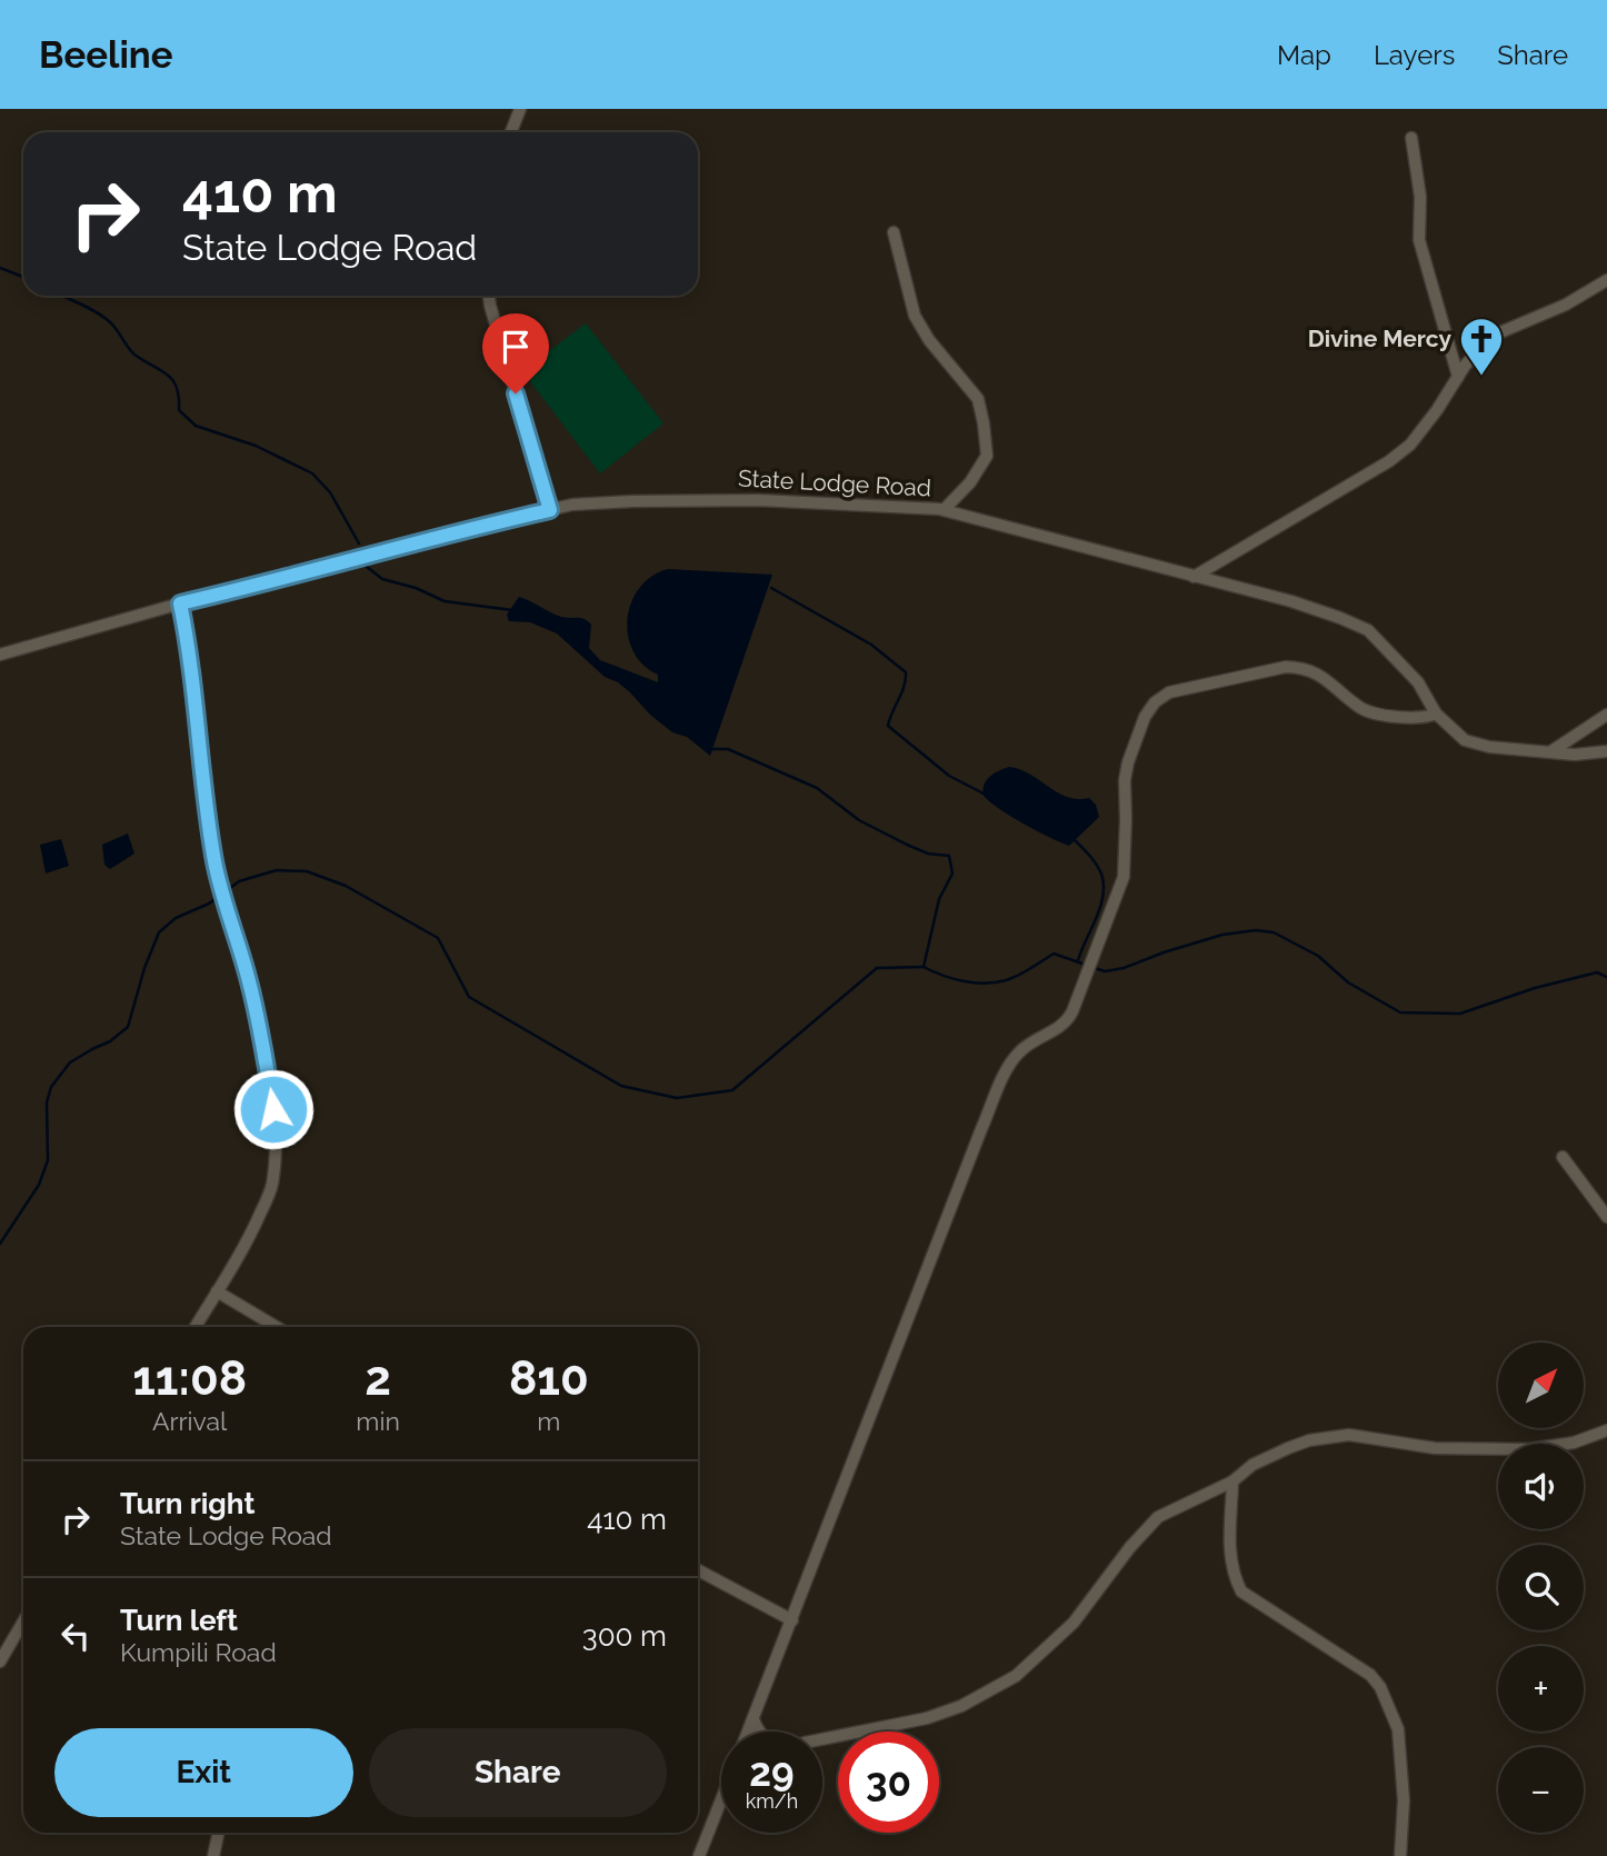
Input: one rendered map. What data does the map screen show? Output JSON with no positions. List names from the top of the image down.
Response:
{
  "streets": {
    "street": ["State Lodge Road"]
  },
  "places": {
    "church": ["Divine Mercy"]
  },
  "north": "top right",
  "page": {
    "header": "Beeline",
    "nav": ["Map", "Layers", "Share"],
    "turn": ["410 m", "State Lodge Road"],
    "eta": [
      "11:08",
      "Arrival",
      "2",
      "min",
      "810",
      "m"
    ],
    "map_buttons": ["+", "−"],
    "list": [
      {
        "name": "Turn right",
        "note": "State Lodge Road",
        "value": "410 m"
      },
      {
        "name": "Turn left",
        "note": "Kumpili Road",
        "value": "300 m"
      }
    ],
    "buttons": ["Exit", "Share"],
    "speed": "29 km/h",
    "limit": "30"
  }
}
